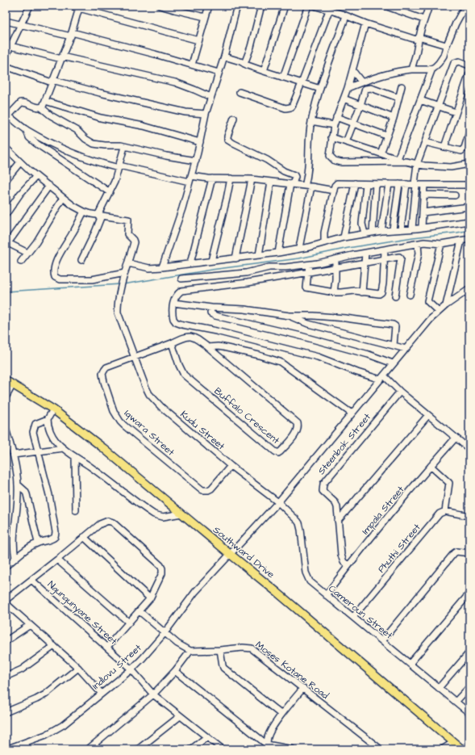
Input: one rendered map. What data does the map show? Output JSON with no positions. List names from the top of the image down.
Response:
{
  "streets": {
    "main road": ["Southward Drive"],
    "street": [
      "Buffalo Crescent",
      "Kudu Street",
      "Iqwara Street",
      "Steenbok Street",
      "Impala Street",
      "Phuthi Street",
      "Cameroun Street",
      "Ngungunyane Street",
      "Indlovu Street",
      "Moses Kotane Road"
    ]
  },
  "crossings": [
    ["Kudu Street", "Iqwara Street"],
    ["Kudu Street", "Cameroun Street"],
    ["Kudu Street", "Indlovu Street"],
    ["Steenbok Street", "Impala Street"],
    ["Impala Street", "Cameroun Street"],
    ["Phuthi Street", "Cameroun Street"],
    ["Southward Drive", "Indlovu Street"],
    ["Cameroun Street", "Indlovu Street"],
    ["Ngungunyane Street", "Indlovu Street"]
  ]
}
